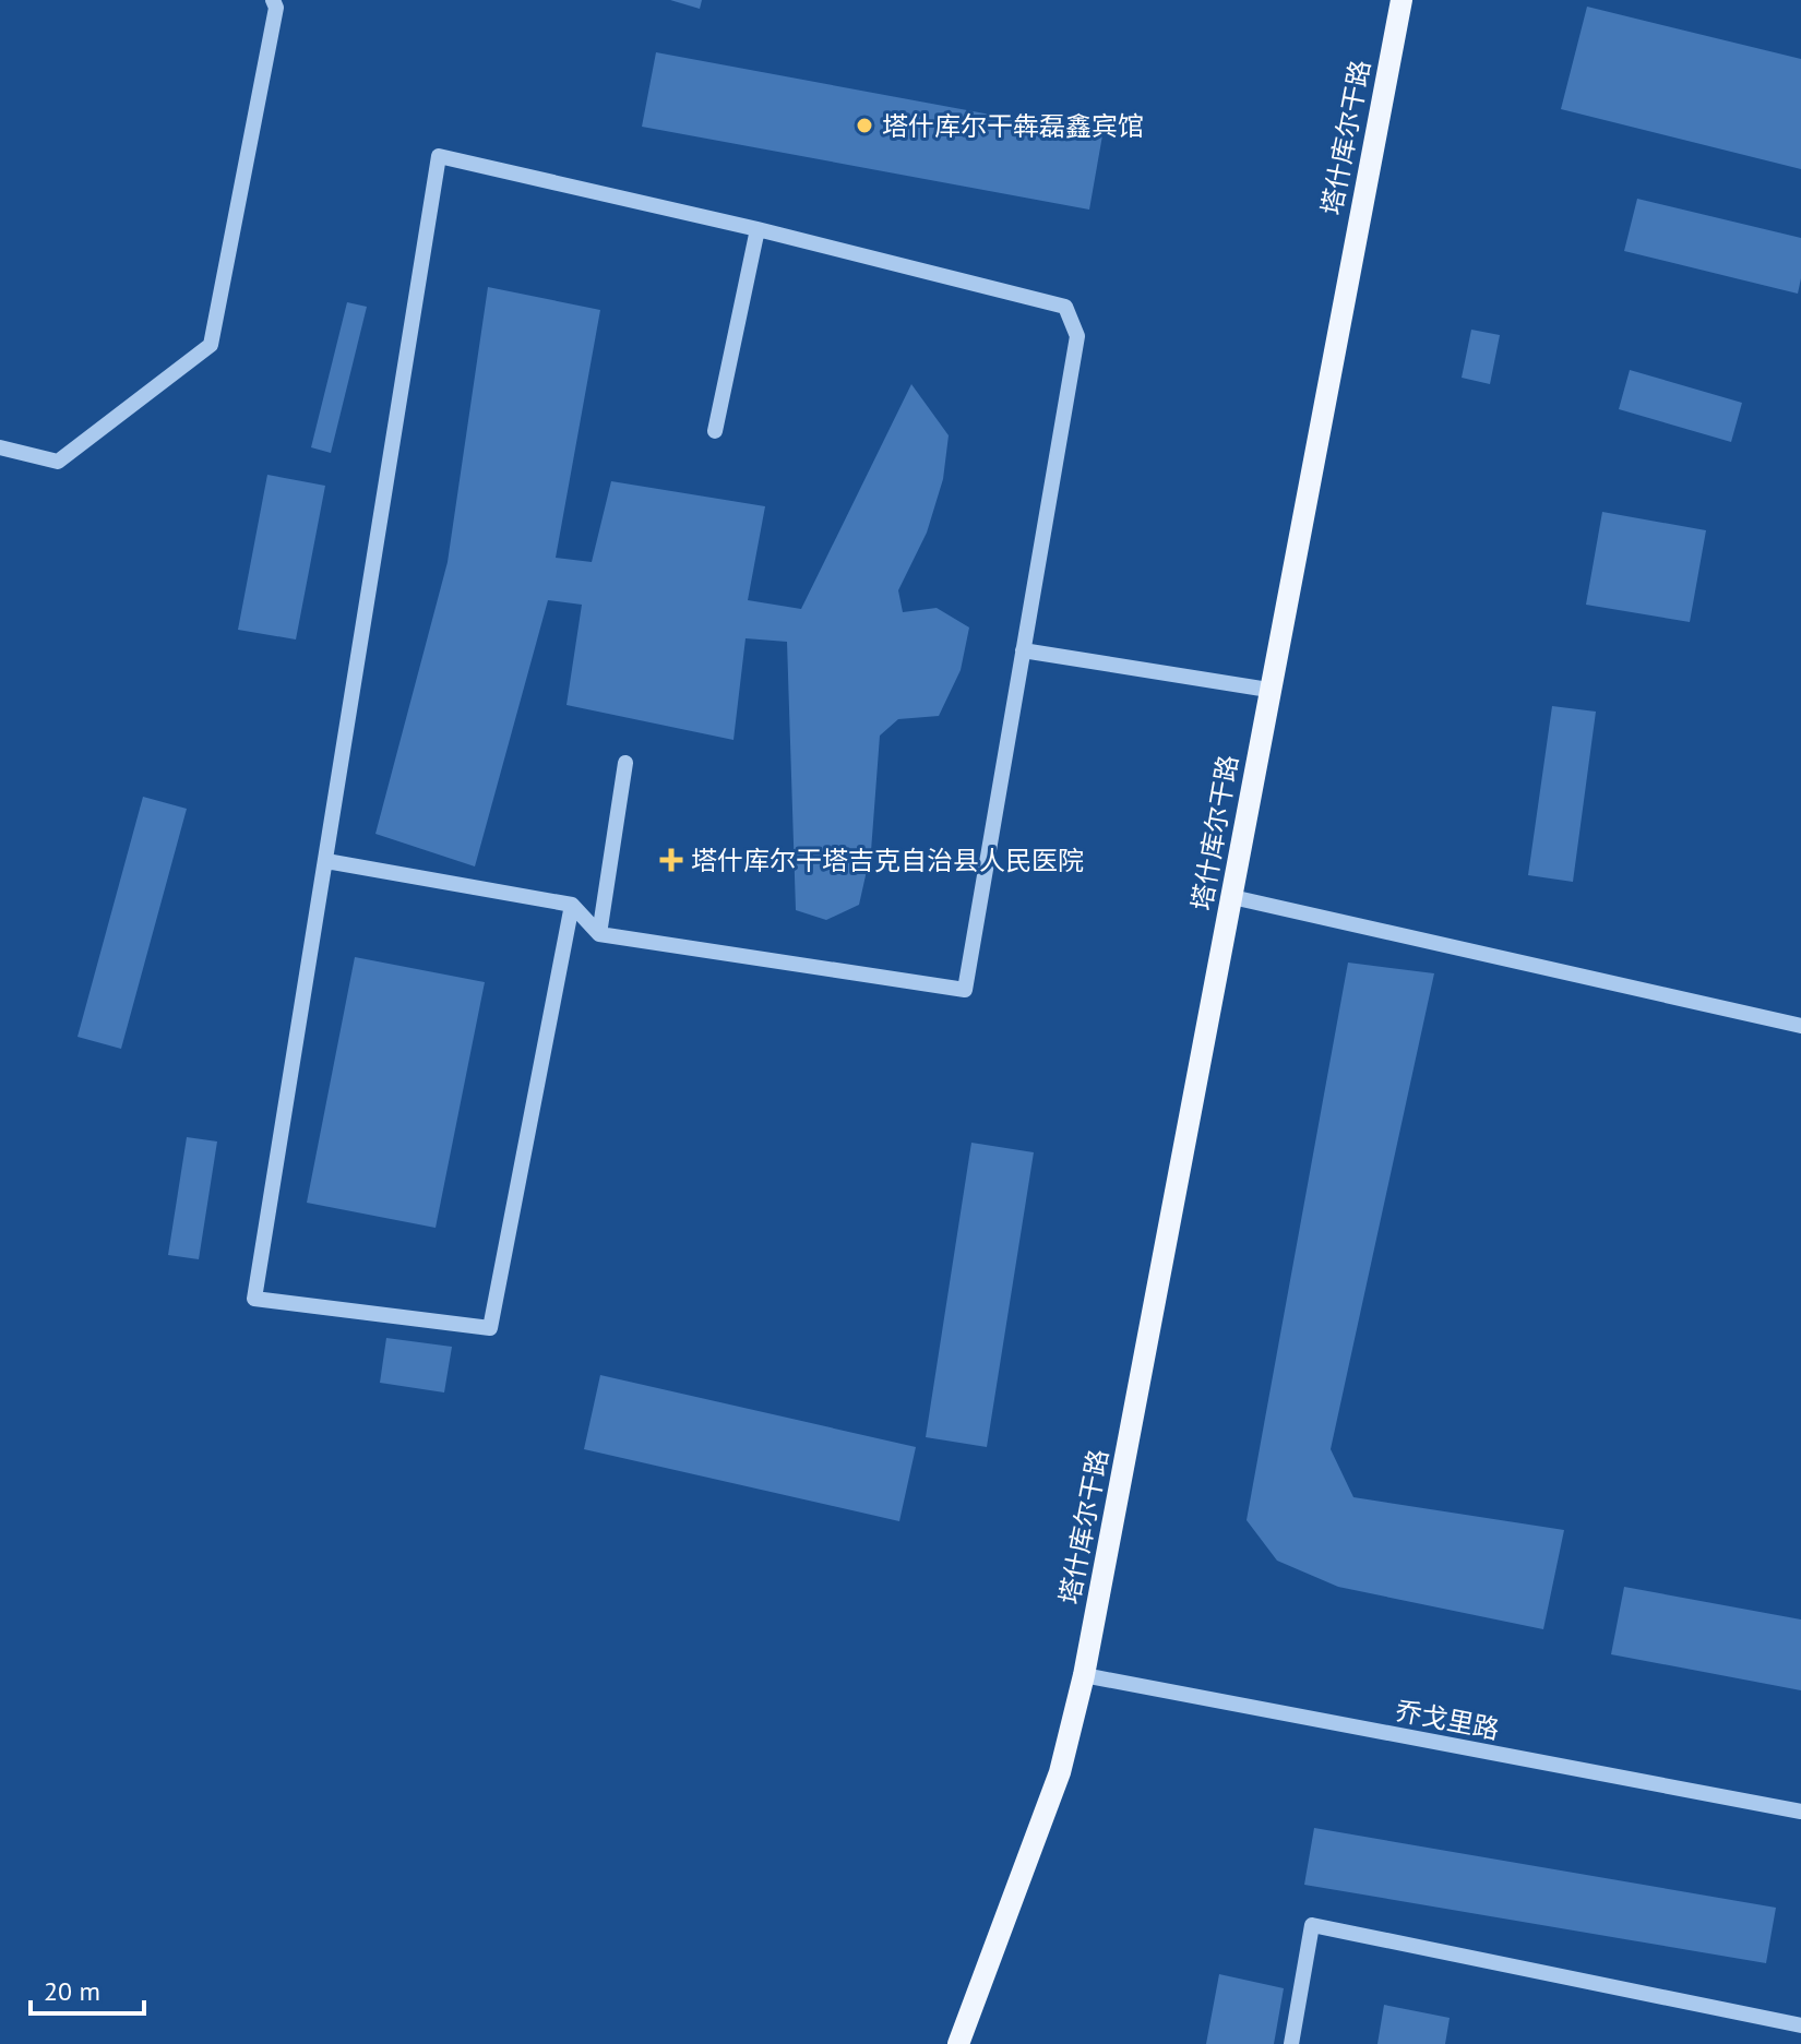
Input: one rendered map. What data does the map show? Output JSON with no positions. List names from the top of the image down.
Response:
{
  "streets": {
    "main road": ["塔什库尔干路"],
    "street": ["乔戈里路"]
  },
  "crossings": [
    ["塔什库尔干路", "乔戈里路"]
  ],
  "places": {
    "other": ["塔什库尔干犇磊鑫宾馆"],
    "health": ["塔什库尔干塔吉克自治县人民医院"]
  },
  "scale_bar": "20 m"
}
